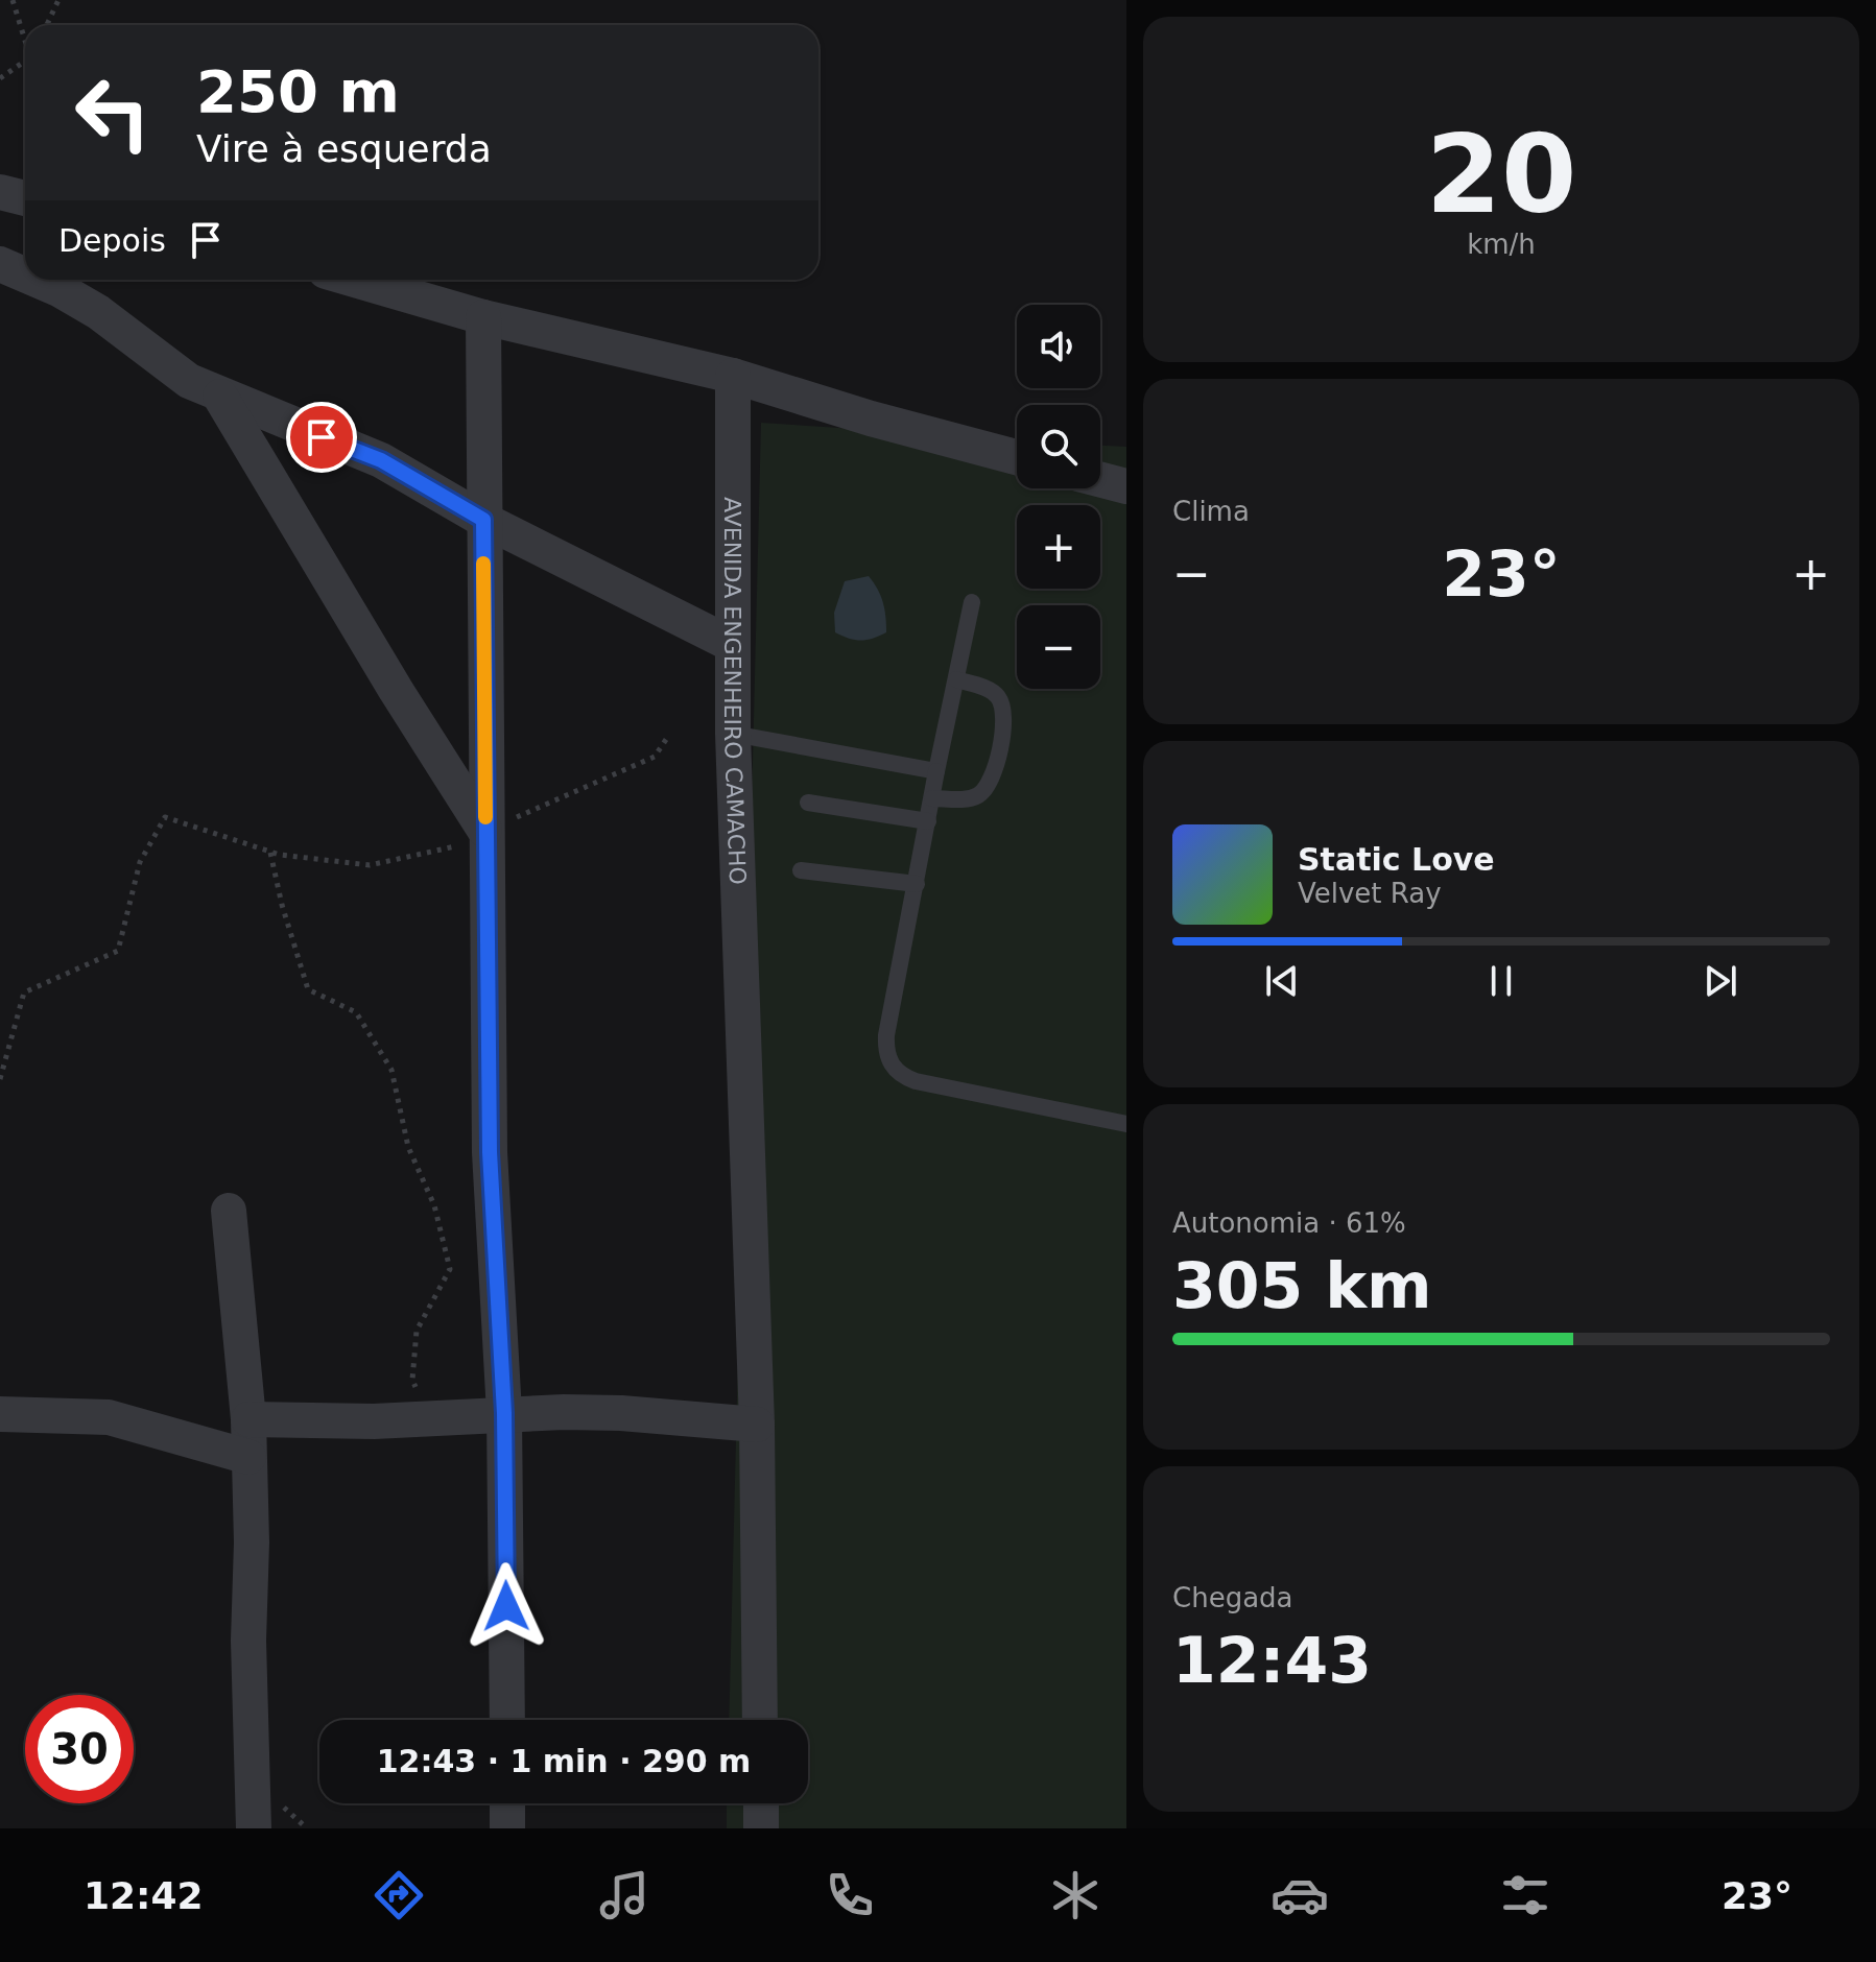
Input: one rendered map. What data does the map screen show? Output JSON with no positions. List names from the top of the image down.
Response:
{
  "streets": {
    "street": ["AVENIDA ENGENHEIRO CAMACHO"]
  },
  "page": {
    "tile": [
      ["20", "km/h"],
      "Clima",
      ["Autonomia · 61%", "305 km"],
      ["Chegada", "12:43"]
    ],
    "turn": ["250 m", "Vire à esquerda"],
    "then": "Depois",
    "map_buttons": ["+", "−"],
    "heat": ["−", "23°", "+"],
    "song": ["Static Love", "Velvet Ray"],
    "limit": "30",
    "trip": "12:43 · 1 min · 290 m",
    "tabs": ["12:42", "23°"]
  }
}
